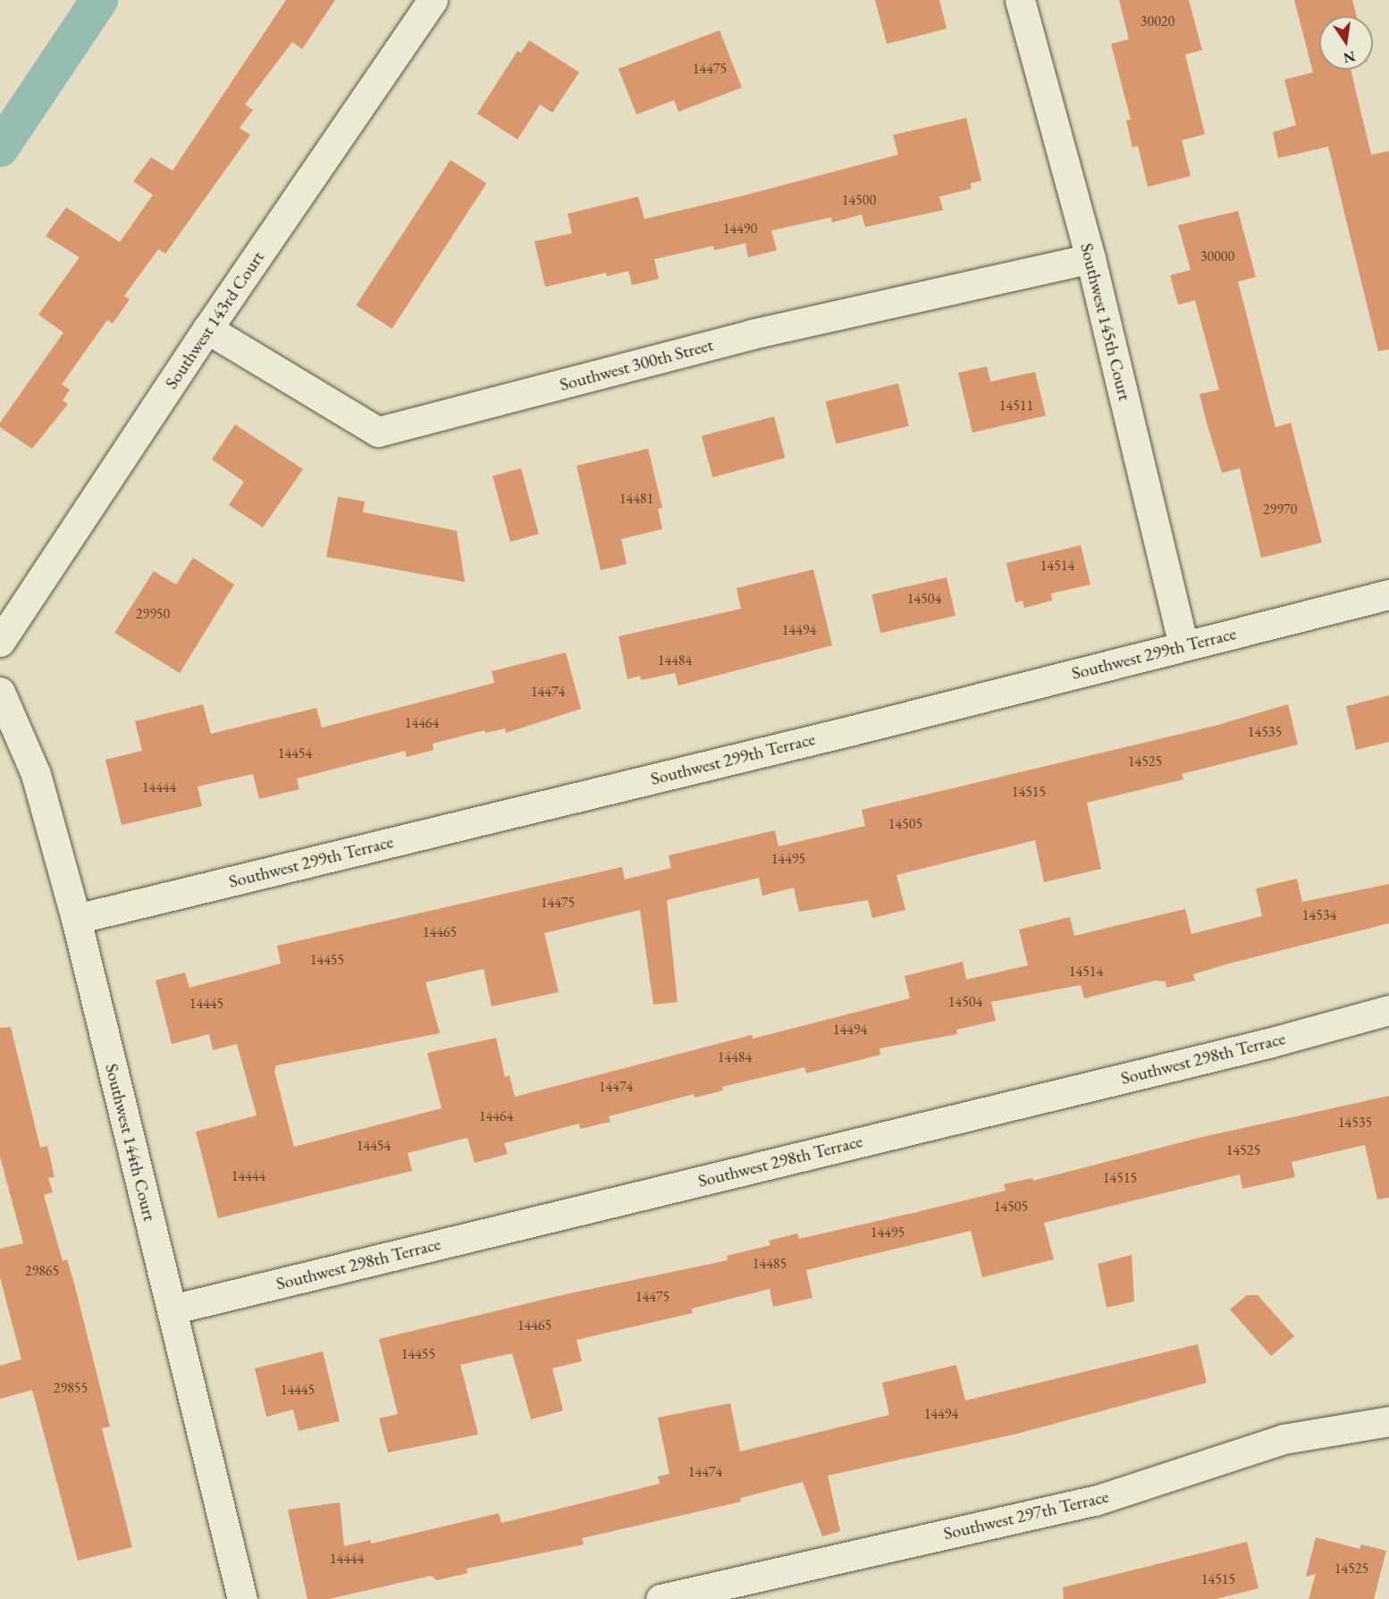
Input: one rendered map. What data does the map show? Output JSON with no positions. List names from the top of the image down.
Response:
{
  "streets": {
    "street": [
      "Southwest 143rd Court",
      "Southwest 145th Court",
      "Southwest 300th Street",
      "Southwest 299th Terrace",
      "Southwest 298th Terrace",
      "Southwest 144th Court",
      "Southwest 297th Terrace"
    ]
  },
  "crossings": [
    ["Southwest 143rd Court", "Southwest 300th Street"],
    ["Southwest 145th Court", "Southwest 300th Street"],
    ["Southwest 145th Court", "Southwest 299th Terrace"],
    ["Southwest 299th Terrace", "Southwest 144th Court"],
    ["Southwest 298th Terrace", "Southwest 144th Court"]
  ],
  "house_numbers": [
    "30020",
    "14475",
    "14500",
    "14490",
    "30000",
    "14511",
    "14481",
    "29970",
    "14514",
    "14504",
    "29950",
    "14494",
    "14484",
    "14474",
    "14464",
    "14535",
    "14454",
    "14525",
    "14444",
    "14515",
    "14505",
    "14495",
    "14475",
    "14534",
    "14465",
    "14455",
    "14514",
    "14504",
    "14445",
    "14494",
    "14484",
    "14474",
    "14464",
    "14535",
    "14454",
    "14525",
    "14444",
    "14515",
    "14505",
    "14495",
    "14485",
    "29865",
    "14475",
    "14465",
    "14455",
    "29855",
    "14445",
    "14494",
    "14474",
    "14444",
    "14525",
    "14515"
  ],
  "north": "bottom"
}
